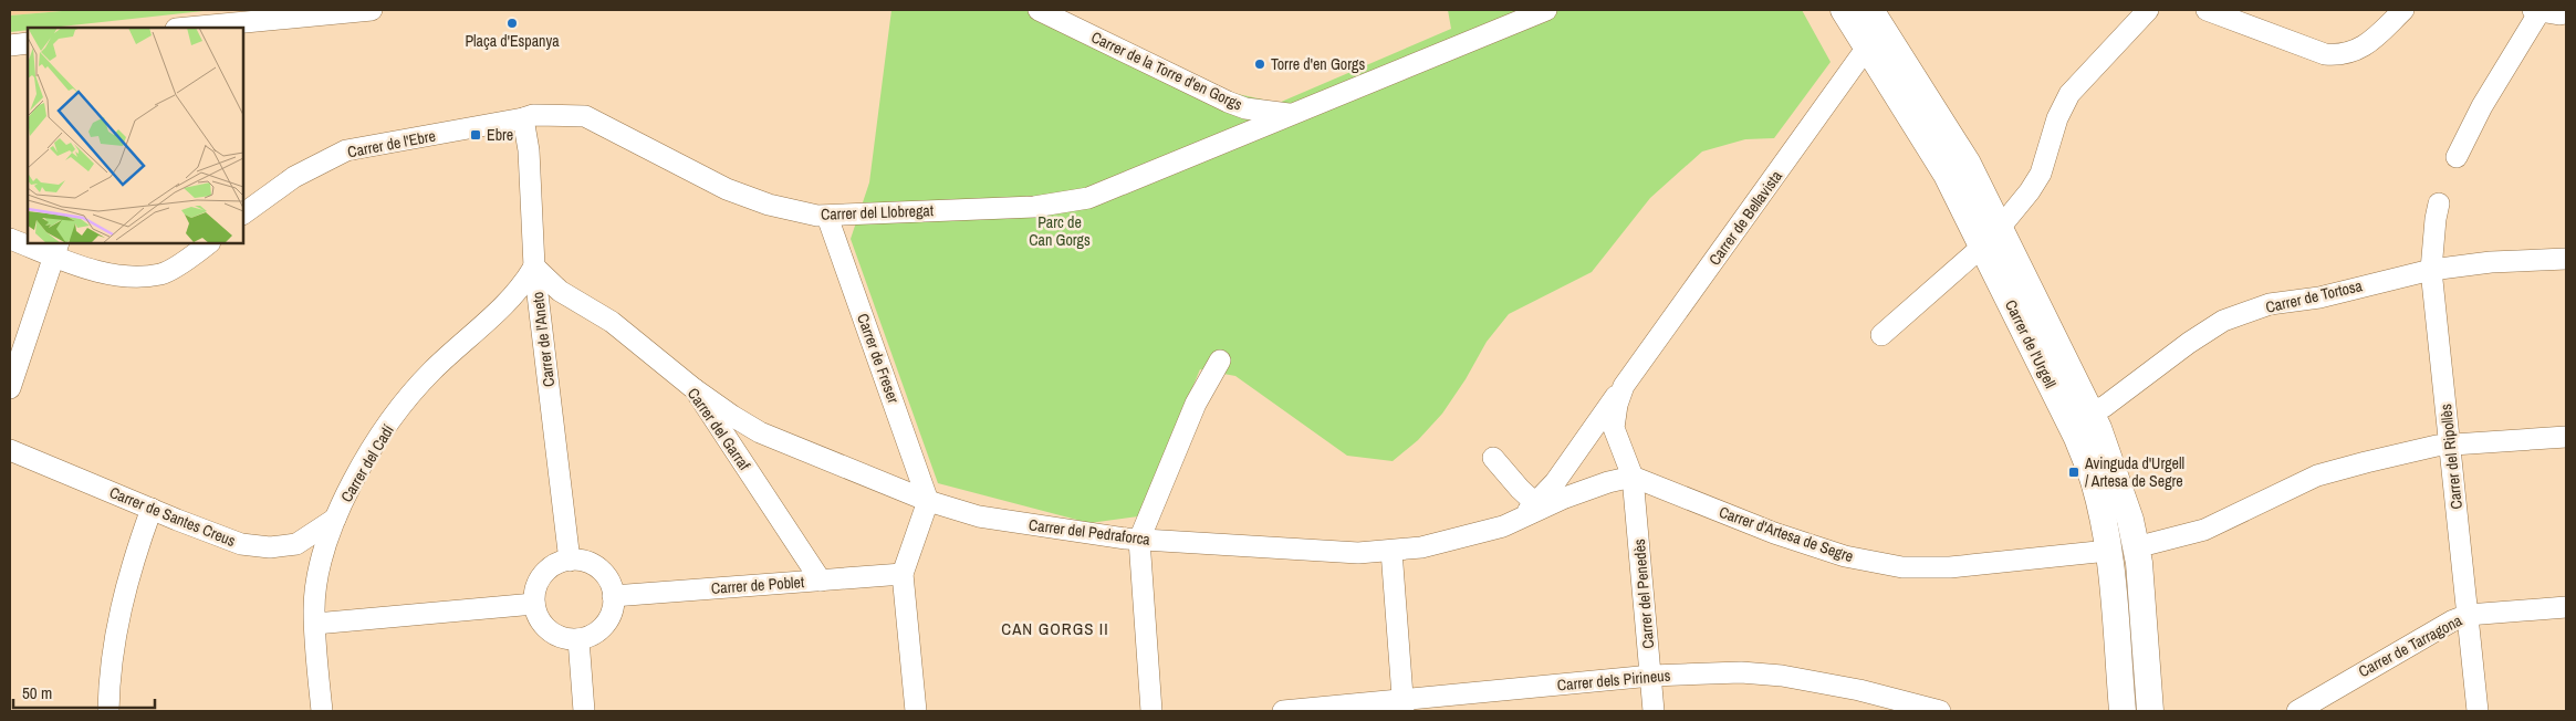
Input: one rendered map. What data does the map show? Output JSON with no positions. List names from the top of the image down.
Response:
{
  "streets": {
    "street": [
      "Carrer de la Torre d'en Gorgs",
      "Carrer de l'Ebre",
      "Carrer del Llobregat",
      "Carrer de Bellavista",
      "Carrer de Tortosa",
      "Carrer de l'Aneto",
      "Carrer de l'Urgell",
      "Carrer de Freser",
      "Carrer del Garraf",
      "Carrer del Ripollès",
      "Carrer del Cadí",
      "Carrer de Santes Creus",
      "Carrer del Pedraforca",
      "Carrer d'Artesa de Segre",
      "Carrer de Poblet",
      "Carrer del Penedès",
      "Carrer de Tarragona",
      "Carrer dels Pirineus"
    ]
  },
  "crossings": [
    ["Carrer de la Torre d'en Gorgs", "Carrer del Llobregat"],
    ["Carrer de l'Ebre", "Carrer del Llobregat"],
    ["Carrer de l'Ebre", "Carrer de l'Aneto"],
    ["Carrer del Llobregat", "Carrer de l'Aneto"],
    ["Carrer del Llobregat", "Carrer de Freser"],
    ["Carrer de Bellavista", "Carrer de l'Urgell"],
    ["Carrer de Bellavista", "Carrer del Pedraforca"],
    ["Carrer de Bellavista", "Carrer d'Artesa de Segre"],
    ["Carrer de Bellavista", "Carrer del Penedès"],
    ["Carrer de Tortosa", "Carrer de l'Urgell"],
    ["Carrer de Tortosa", "Carrer del Ripollès"],
    ["Carrer de l'Aneto", "Carrer del Garraf"],
    ["Carrer de l'Aneto", "Carrer del Cadí"],
    ["Carrer de l'Aneto", "Carrer de Poblet"],
    ["Carrer de l'Urgell", "Carrer d'Artesa de Segre"],
    ["Carrer de Freser", "Carrer del Pedraforca"],
    ["Carrer del Garraf", "Carrer del Cadí"],
    ["Carrer del Garraf", "Carrer del Pedraforca"],
    ["Carrer del Garraf", "Carrer de Poblet"],
    ["Carrer del Ripollès", "Carrer de Tarragona"],
    ["Carrer del Cadí", "Carrer de Santes Creus"],
    ["Carrer d'Artesa de Segre", "Carrer del Penedès"],
    ["Carrer del Penedès", "Carrer dels Pirineus"]
  ],
  "districts": ["CAN GORGS II"],
  "parks": ["Parc de Can Gorgs"],
  "places": {
    "other": ["Plaça d'Espanya", "Torre d'en Gorgs"],
    "transit": ["Ebre", "Avinguda d'Urgell / Artesa de Segre"]
  },
  "scale_bar": "50 m"
}
